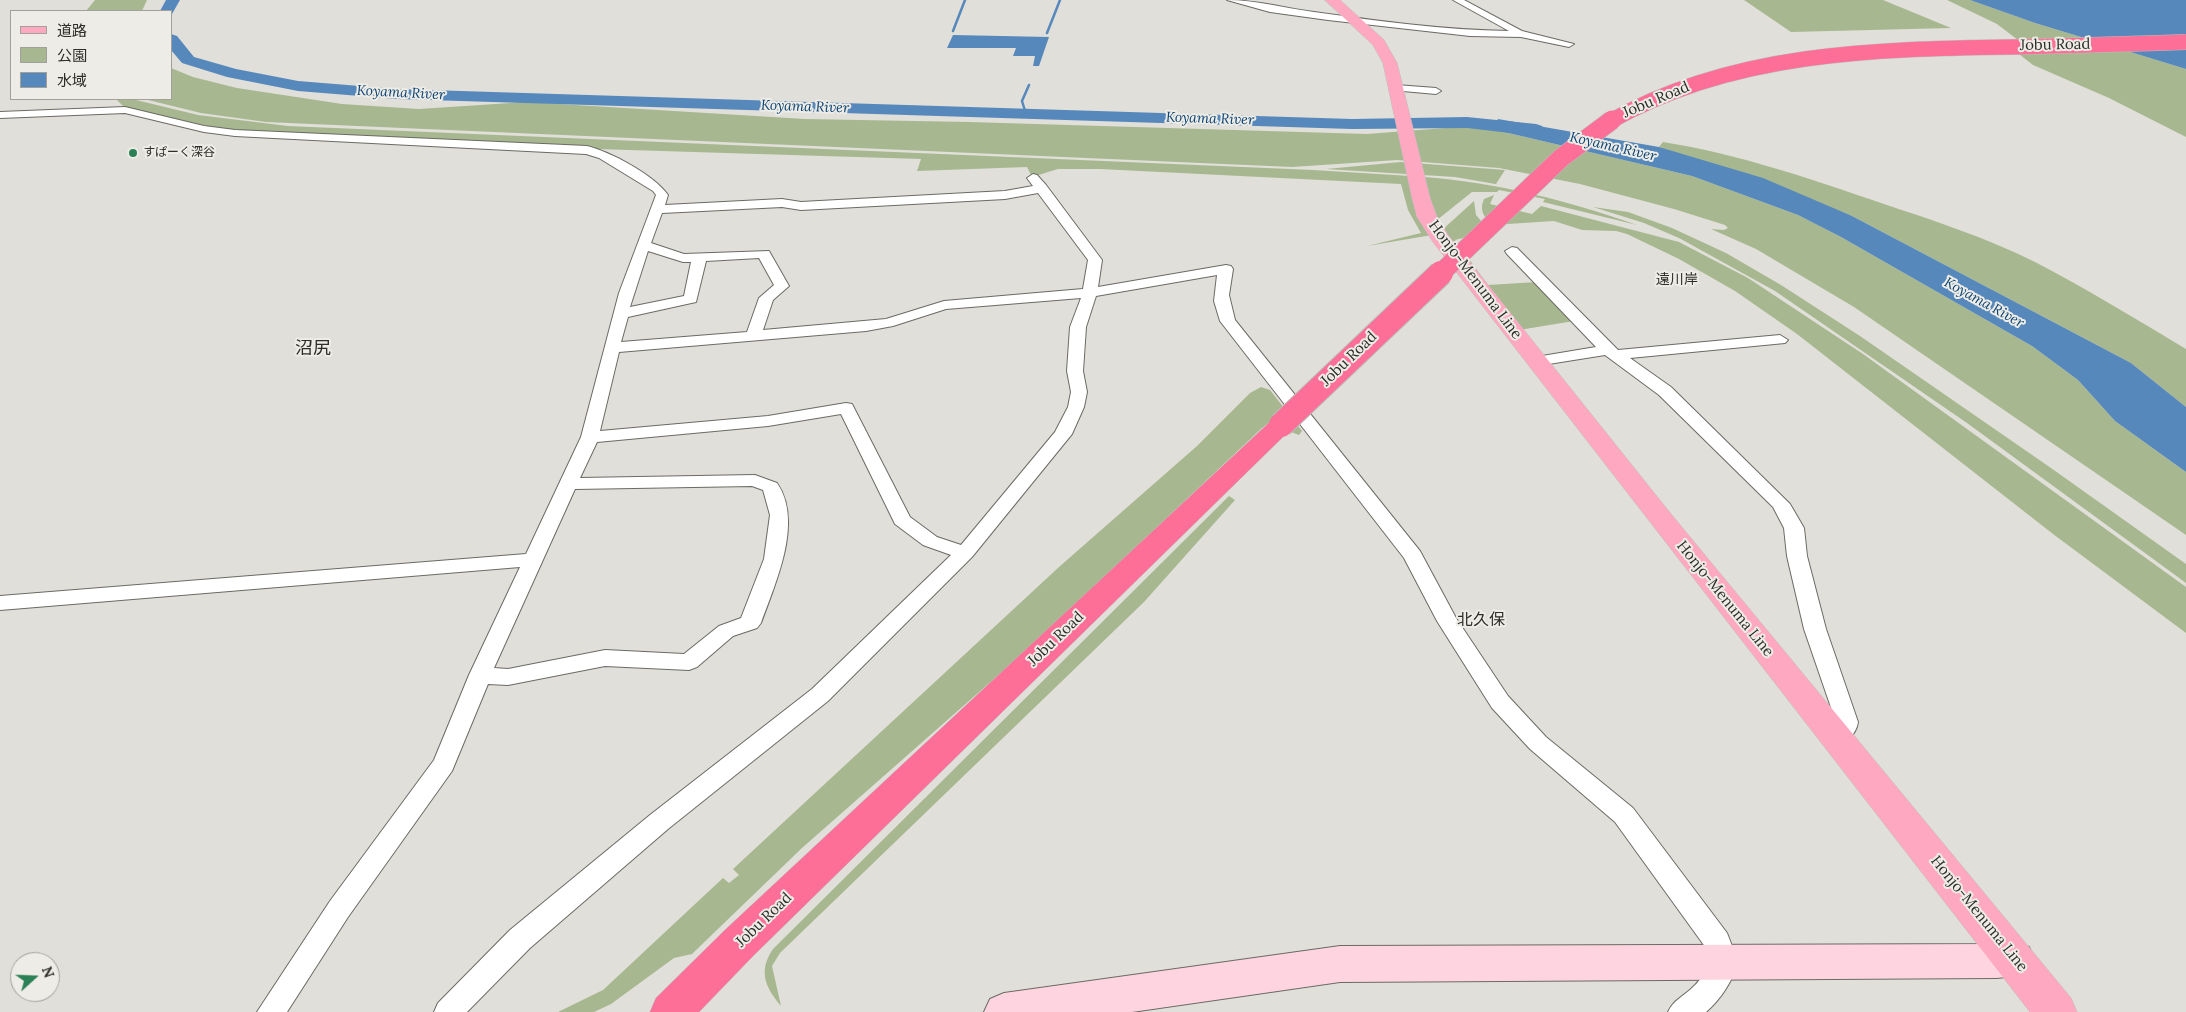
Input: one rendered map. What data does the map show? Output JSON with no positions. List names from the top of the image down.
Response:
{
  "streets": {
    "highway": ["Jobu Road"],
    "main road": ["Honjo-Menuma Line"]
  },
  "districts": ["遠川岸", "沼尻", "北久保"],
  "water": ["Koyama River"],
  "places": ["すぱーく深谷"],
  "legend": ["道路", "公園", "水域"],
  "north": "right"
}
